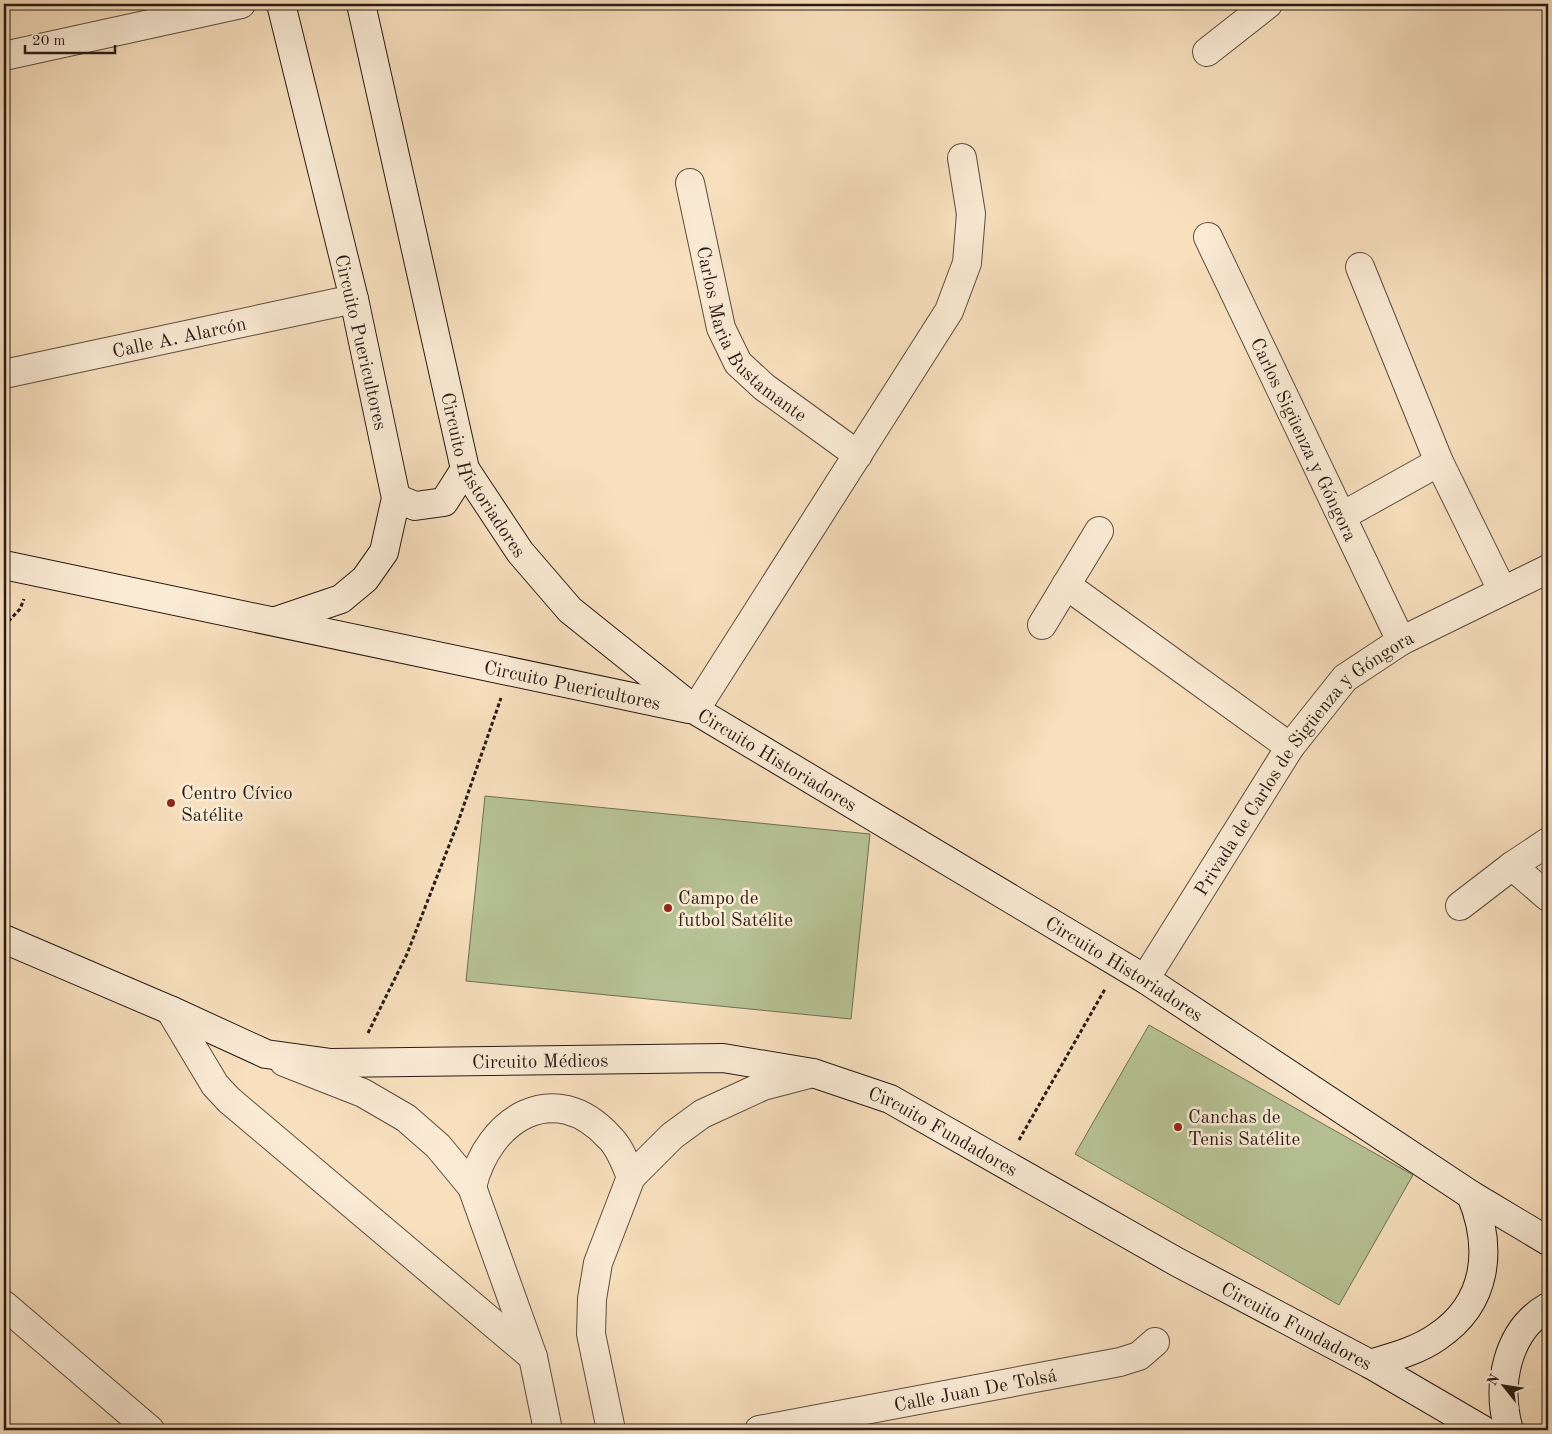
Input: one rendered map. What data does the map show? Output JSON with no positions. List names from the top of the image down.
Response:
{
  "streets": {
    "street": [
      "Carlos Maria Bustamante",
      "Calle A. Alarcón",
      "Circuito Puericultores",
      "Carlos Sigüenza y Góngora",
      "Circuito Historiadores",
      "Privada de Carlos de Sigüenza y Góngora",
      "Circuito Médicos",
      "Circuito Fundadores",
      "Calle Juan De Tolsá"
    ]
  },
  "crossings": [
    ["Calle A. Alarcón", "Circuito Puericultores"],
    ["Circuito Puericultores", "Circuito Historiadores"],
    ["Carlos Sigüenza y Góngora", "Privada de Carlos de Sigüenza y Góngora"],
    ["Circuito Historiadores", "Privada de Carlos de Sigüenza y Góngora"],
    ["Circuito Médicos", "Circuito Fundadores"]
  ],
  "places": ["Centro Cívico Satélite", "Campo de futbol Satélite", "Canchas de Tenis Satélite"],
  "scale_bar": "20 m",
  "north": "top left"
}
